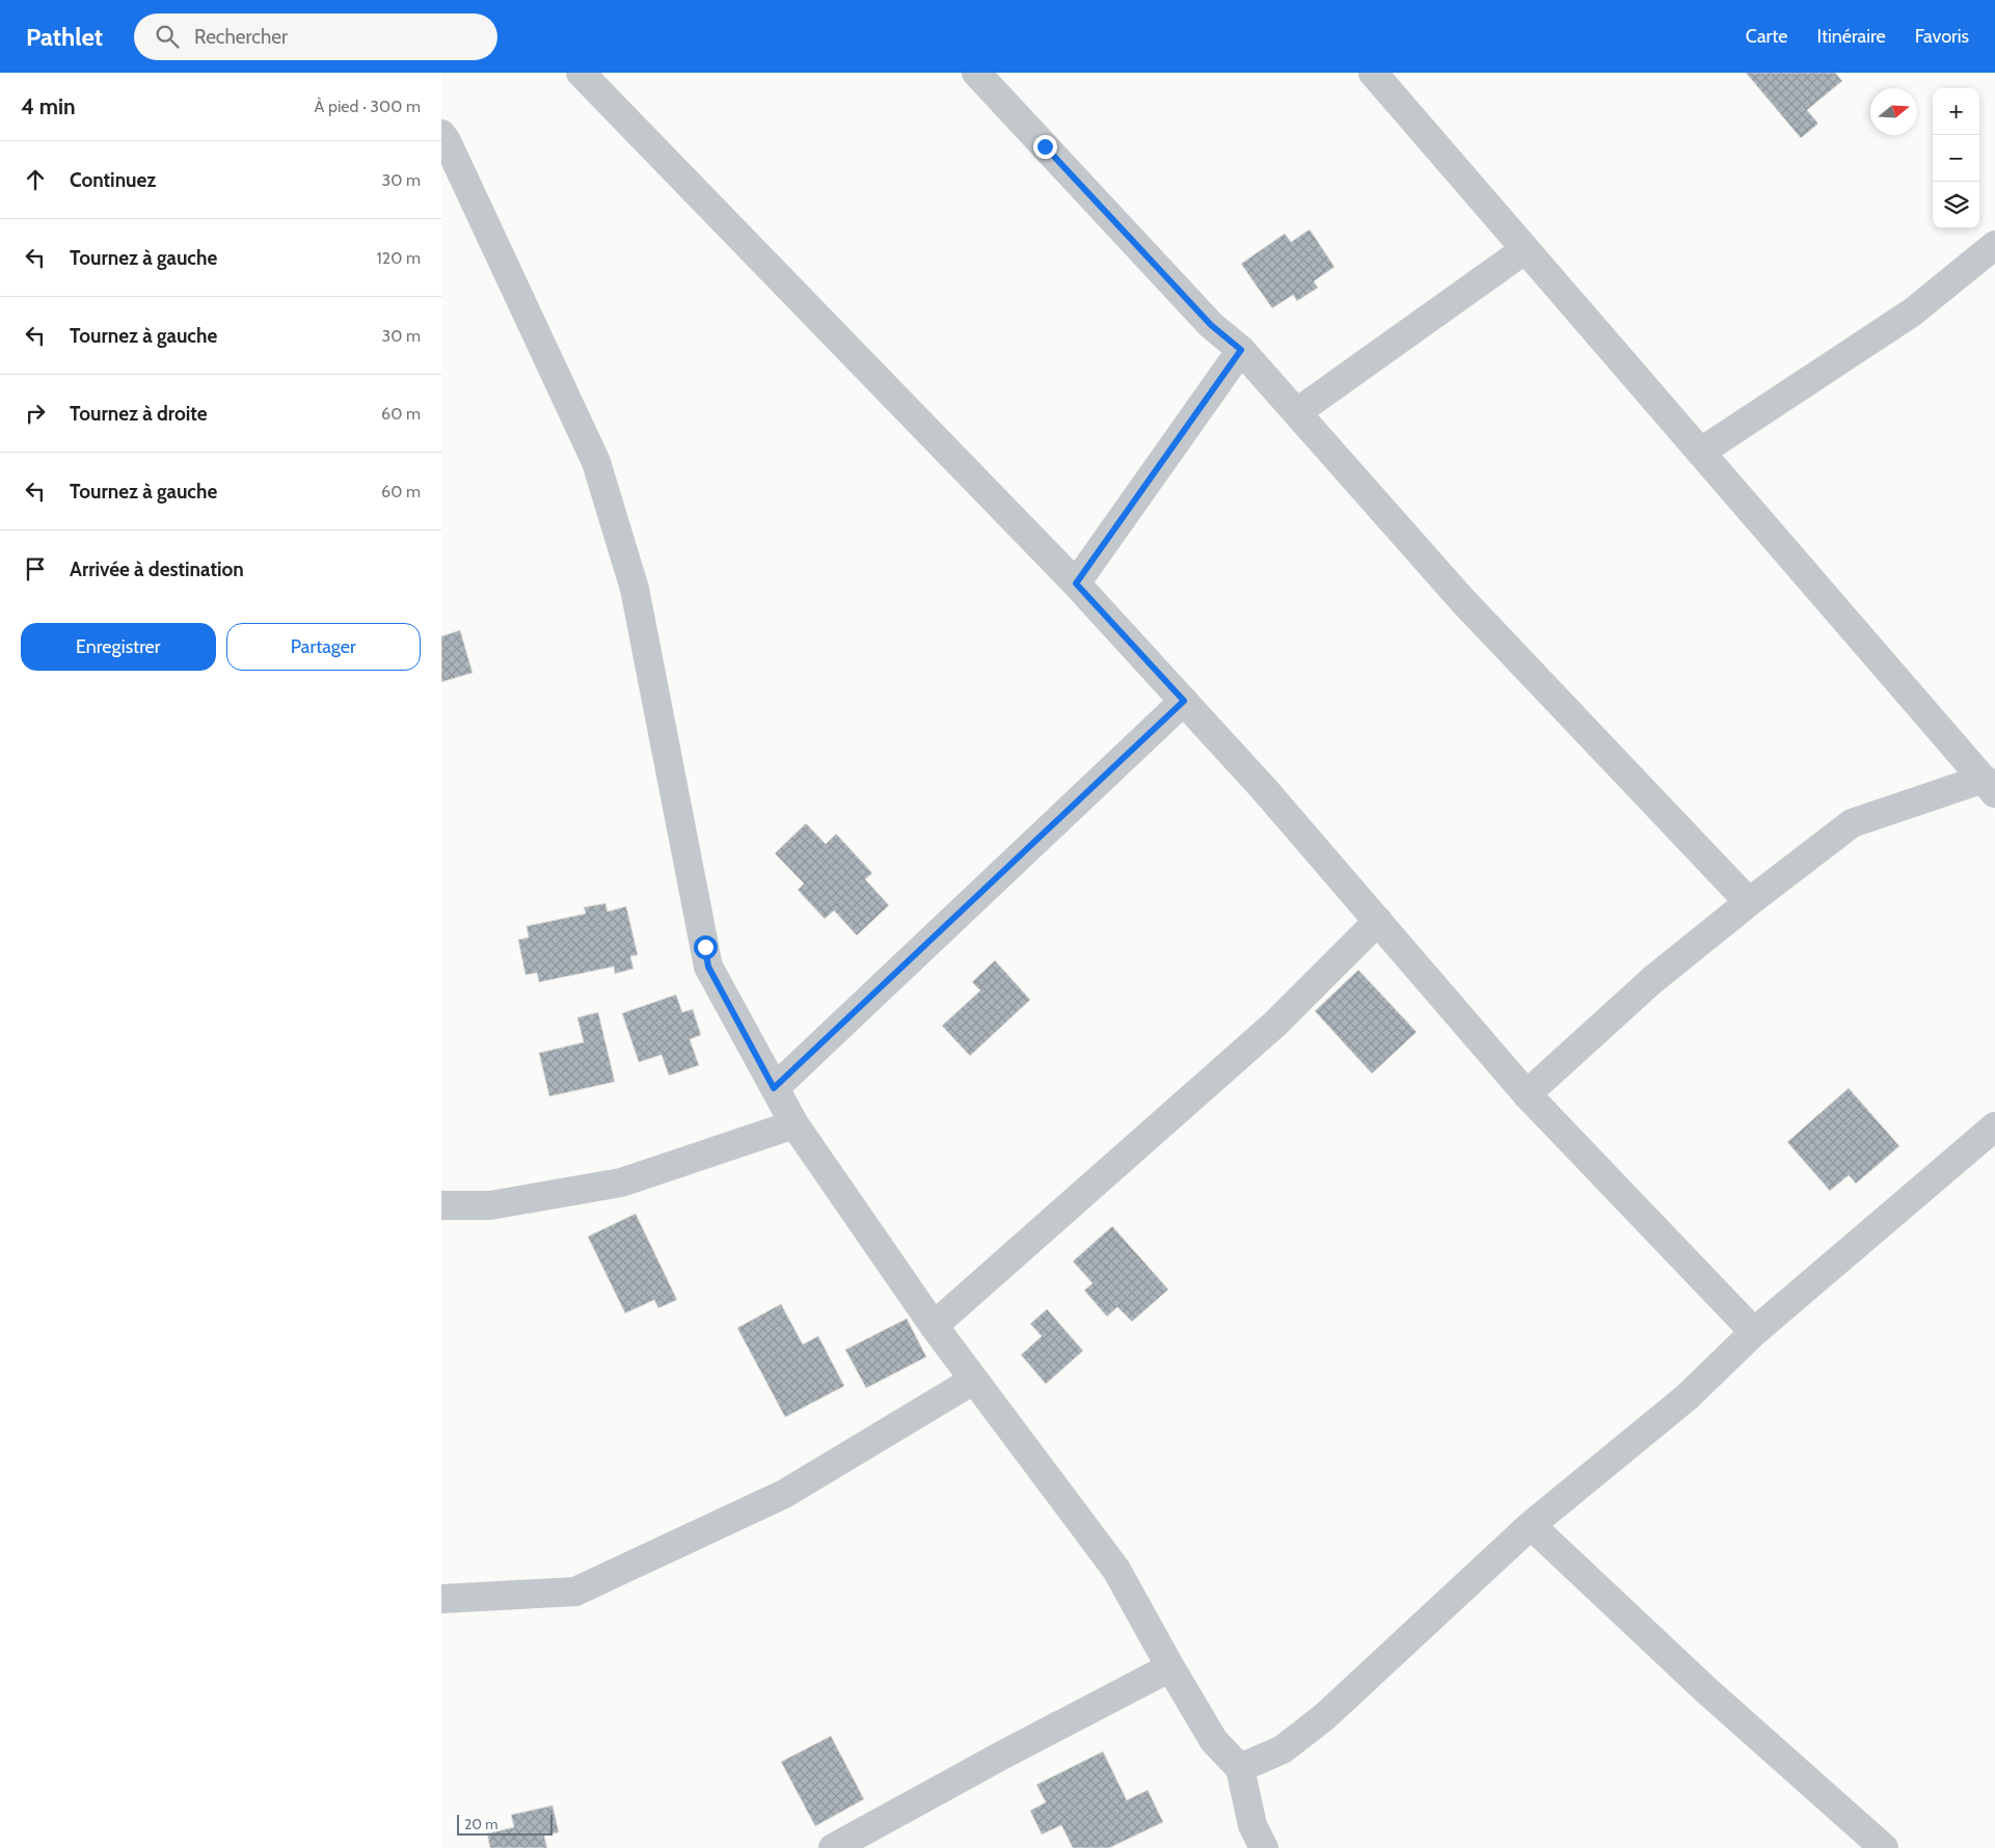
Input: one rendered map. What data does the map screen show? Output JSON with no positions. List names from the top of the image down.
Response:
{
  "scale_bar": "20 m",
  "north": "right",
  "page": {
    "header": "Pathlet",
    "search": "Rechercher",
    "nav": ["Carte", "Itinéraire", "Favoris"],
    "heading": ["4 min", "À pied · 300 m"],
    "map_buttons": ["+", "−"],
    "list": [
      ["Continuez", "30 m"],
      ["Tournez à gauche", "120 m"],
      ["Tournez à gauche", "30 m"],
      ["Tournez à droite", "60 m"],
      ["Tournez à gauche", "60 m"],
      "Arrivée à destination"
    ],
    "buttons": ["Enregistrer", "Partager"],
    "scale": "20 m"
  }
}
